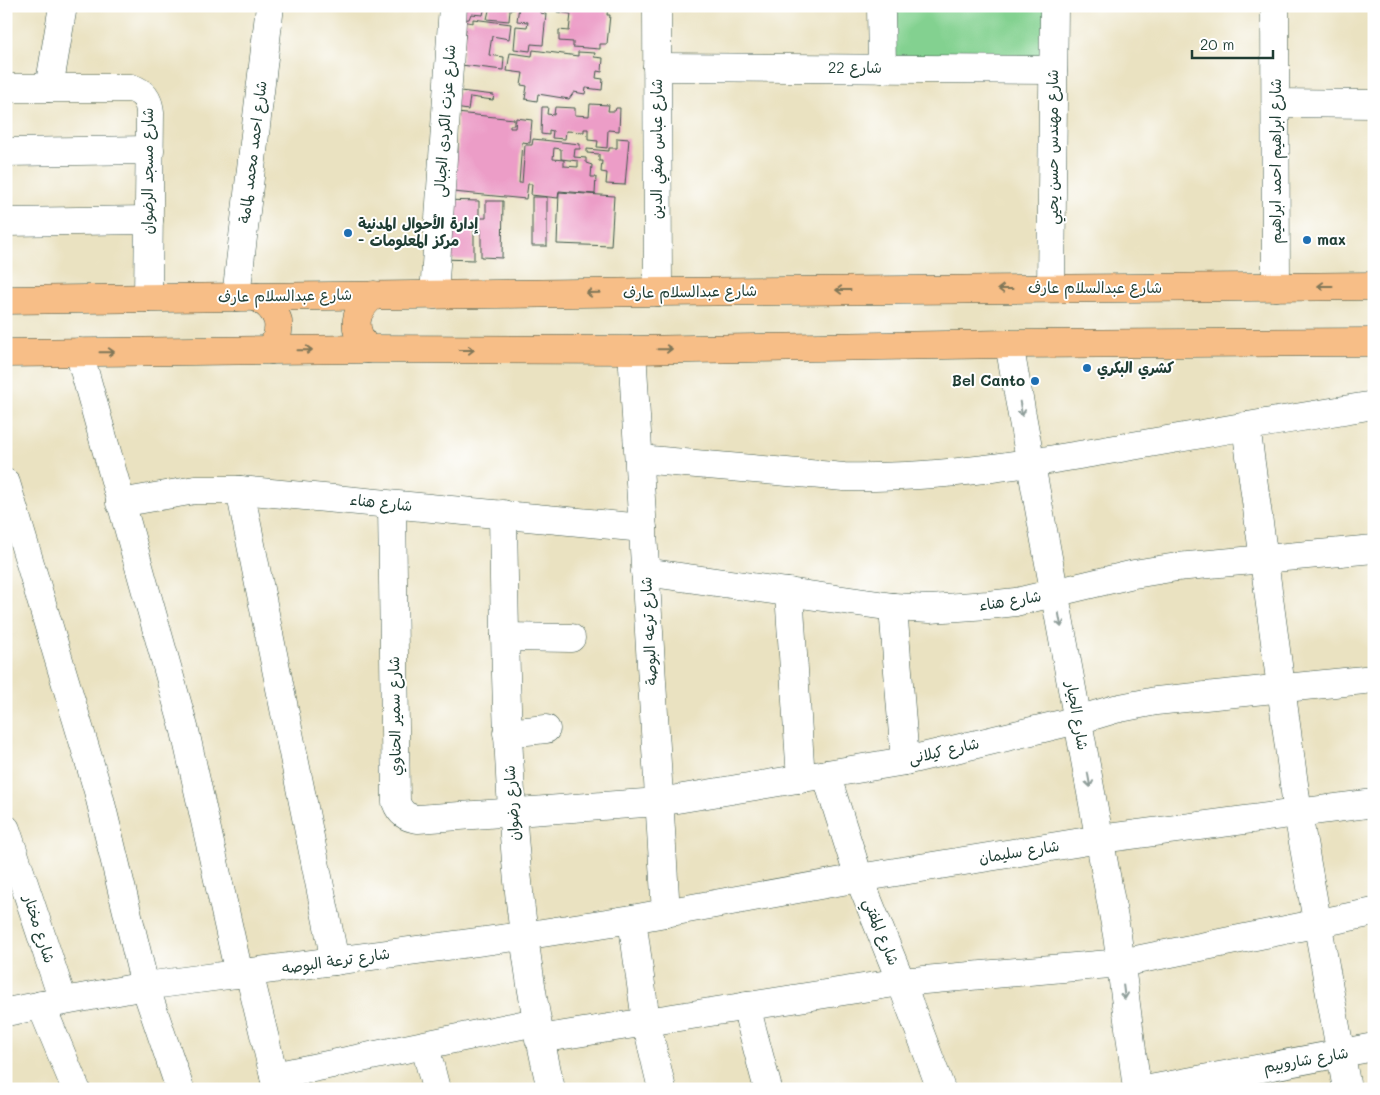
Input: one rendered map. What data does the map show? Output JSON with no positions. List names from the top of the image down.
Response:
{
  "streets": {
    "main road": ["شارع عبدالسلام عارف"],
    "street": [
      "شارع 22",
      "شارع عزت الكردى الجبالى",
      "شارع مهندس حسن يحيي",
      "شارع عباس صفي الدين",
      "شارع احمد محمد لمامة",
      "شارع ابراهيم احمد ابراهيم",
      "شارع مسجد الرضوان",
      "شارع هناء",
      "شارع ترعه البوصة",
      "شارع سمير الحناوي",
      "شارع الجيار",
      "شارع كيلانى",
      "شارع رضوان",
      "شارع سليمان",
      "شارع مختار",
      "شارع المفتي",
      "شارع ترعة البوصه",
      "شارع شاروبيم"
    ]
  },
  "crossings": [
    ["شارع 22", "شارع مهندس حسن يحيي"],
    ["شارع 22", "شارع عباس صفي الدين"],
    ["شارع عزت الكردى الجبالى", "شارع عبدالسلام عارف"],
    ["شارع مهندس حسن يحيي", "شارع عبدالسلام عارف"],
    ["شارع عباس صفي الدين", "شارع عبدالسلام عارف"],
    ["شارع احمد محمد لمامة", "شارع عبدالسلام عارف"],
    ["شارع ابراهيم احمد ابراهيم", "شارع عبدالسلام عارف"],
    ["شارع مسجد الرضوان", "شارع عبدالسلام عارف"],
    ["شارع هناء", "شارع ترعه البوصة"],
    ["شارع هناء", "شارع سمير الحناوي"],
    ["شارع هناء", "شارع الجيار"],
    ["شارع هناء", "شارع رضوان"],
    ["شارع هناء", "شارع المفتي"],
    ["شارع ترعه البوصة", "شارع كيلانى"],
    ["شارع ترعه البوصة", "شارع سليمان"],
    ["شارع ترعه البوصة", "شارع ترعة البوصه"],
    ["شارع سمير الحناوي", "شارع كيلانى"],
    ["شارع سمير الحناوي", "شارع رضوان"],
    ["شارع الجيار", "شارع كيلانى"],
    ["شارع الجيار", "شارع سليمان"],
    ["شارع كيلانى", "شارع رضوان"],
    ["شارع كيلانى", "شارع المفتي"],
    ["شارع رضوان", "شارع ترعة البوصه"],
    ["شارع سليمان", "شارع المفتي"],
    ["شارع سليمان", "شارع ترعة البوصه"],
    ["شارع مختار", "شارع ترعة البوصه"]
  ],
  "places": [
    "إدارة الأحوال المدنية - مركز المعلومات",
    "max",
    "كشري البكري",
    "Bel Canto"
  ],
  "scale_bar": "20 m"
}
